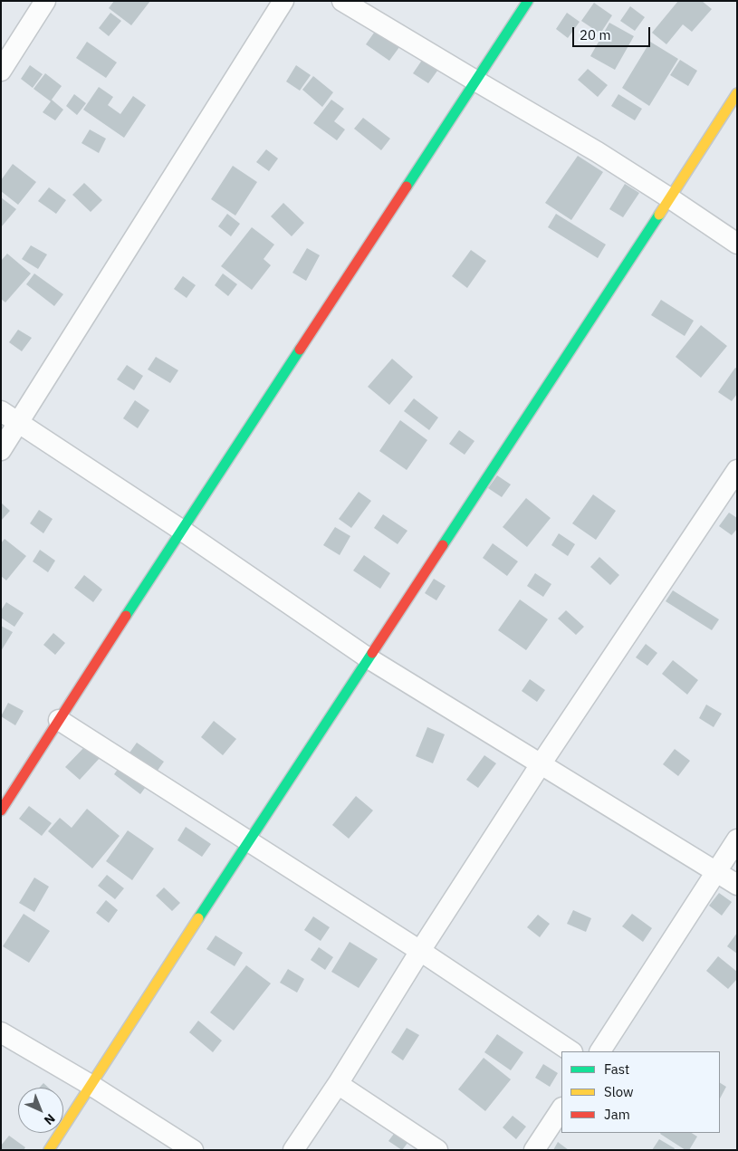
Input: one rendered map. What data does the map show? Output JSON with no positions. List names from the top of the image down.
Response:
{
  "legend": ["Fast", "Slow", "Jam"],
  "scale_bar": "20 m",
  "north": "bottom right"
}
